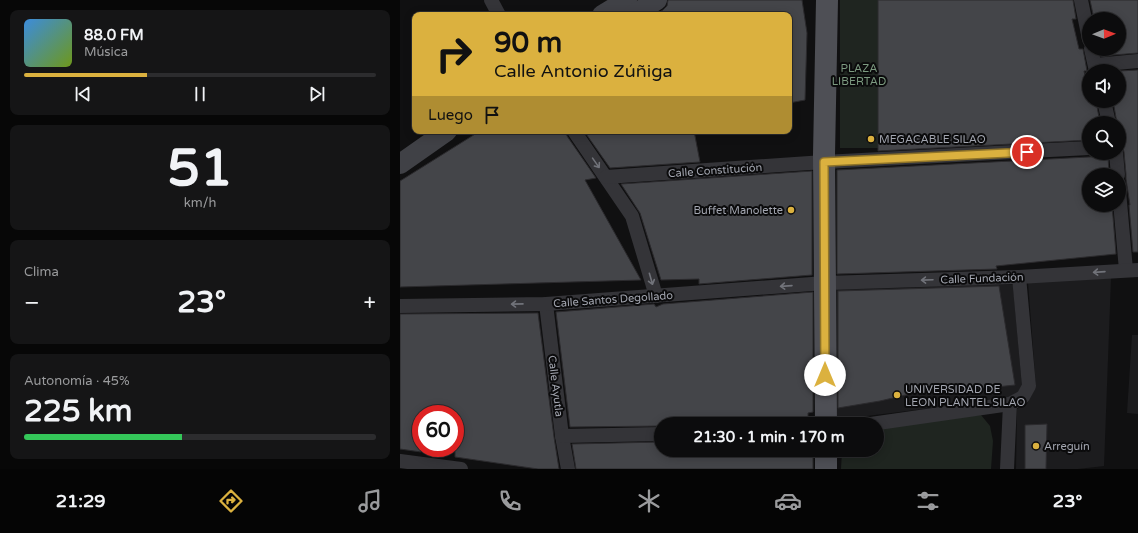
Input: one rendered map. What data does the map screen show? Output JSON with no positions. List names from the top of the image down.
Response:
{
  "streets": {
    "street": [
      "Calle Constitución",
      "Calle Fundación",
      "Calle Santos Degollado",
      "Calle Ayutla"
    ]
  },
  "crossings": [
    ["Calle Fundación", "Calle Santos Degollado"],
    ["Calle Santos Degollado", "Calle Ayutla"]
  ],
  "one_way": ["Calle Fundación", "Calle Santos Degollado"],
  "parks": ["PLAZA LIBERTAD"],
  "places": [
    "MEGACABLE SILAO",
    "Buffet Manolette",
    "UNIVERSIDAD DE LEON PLANTEL SILAO",
    "Arreguín"
  ],
  "north": "right",
  "page": {
    "turn": ["90 m", "Calle Antonio Zúñiga"],
    "song": ["88.0 FM", "Música"],
    "then": "Luego",
    "tile": [
      ["51", "km/h"],
      "Clima",
      ["Autonomía · 45%", "225 km"]
    ],
    "heat": ["−", "23°", "+"],
    "limit": "60",
    "trip": "21:30 · 1 min · 170 m",
    "tabs": ["21:29", "23°"]
  }
}
